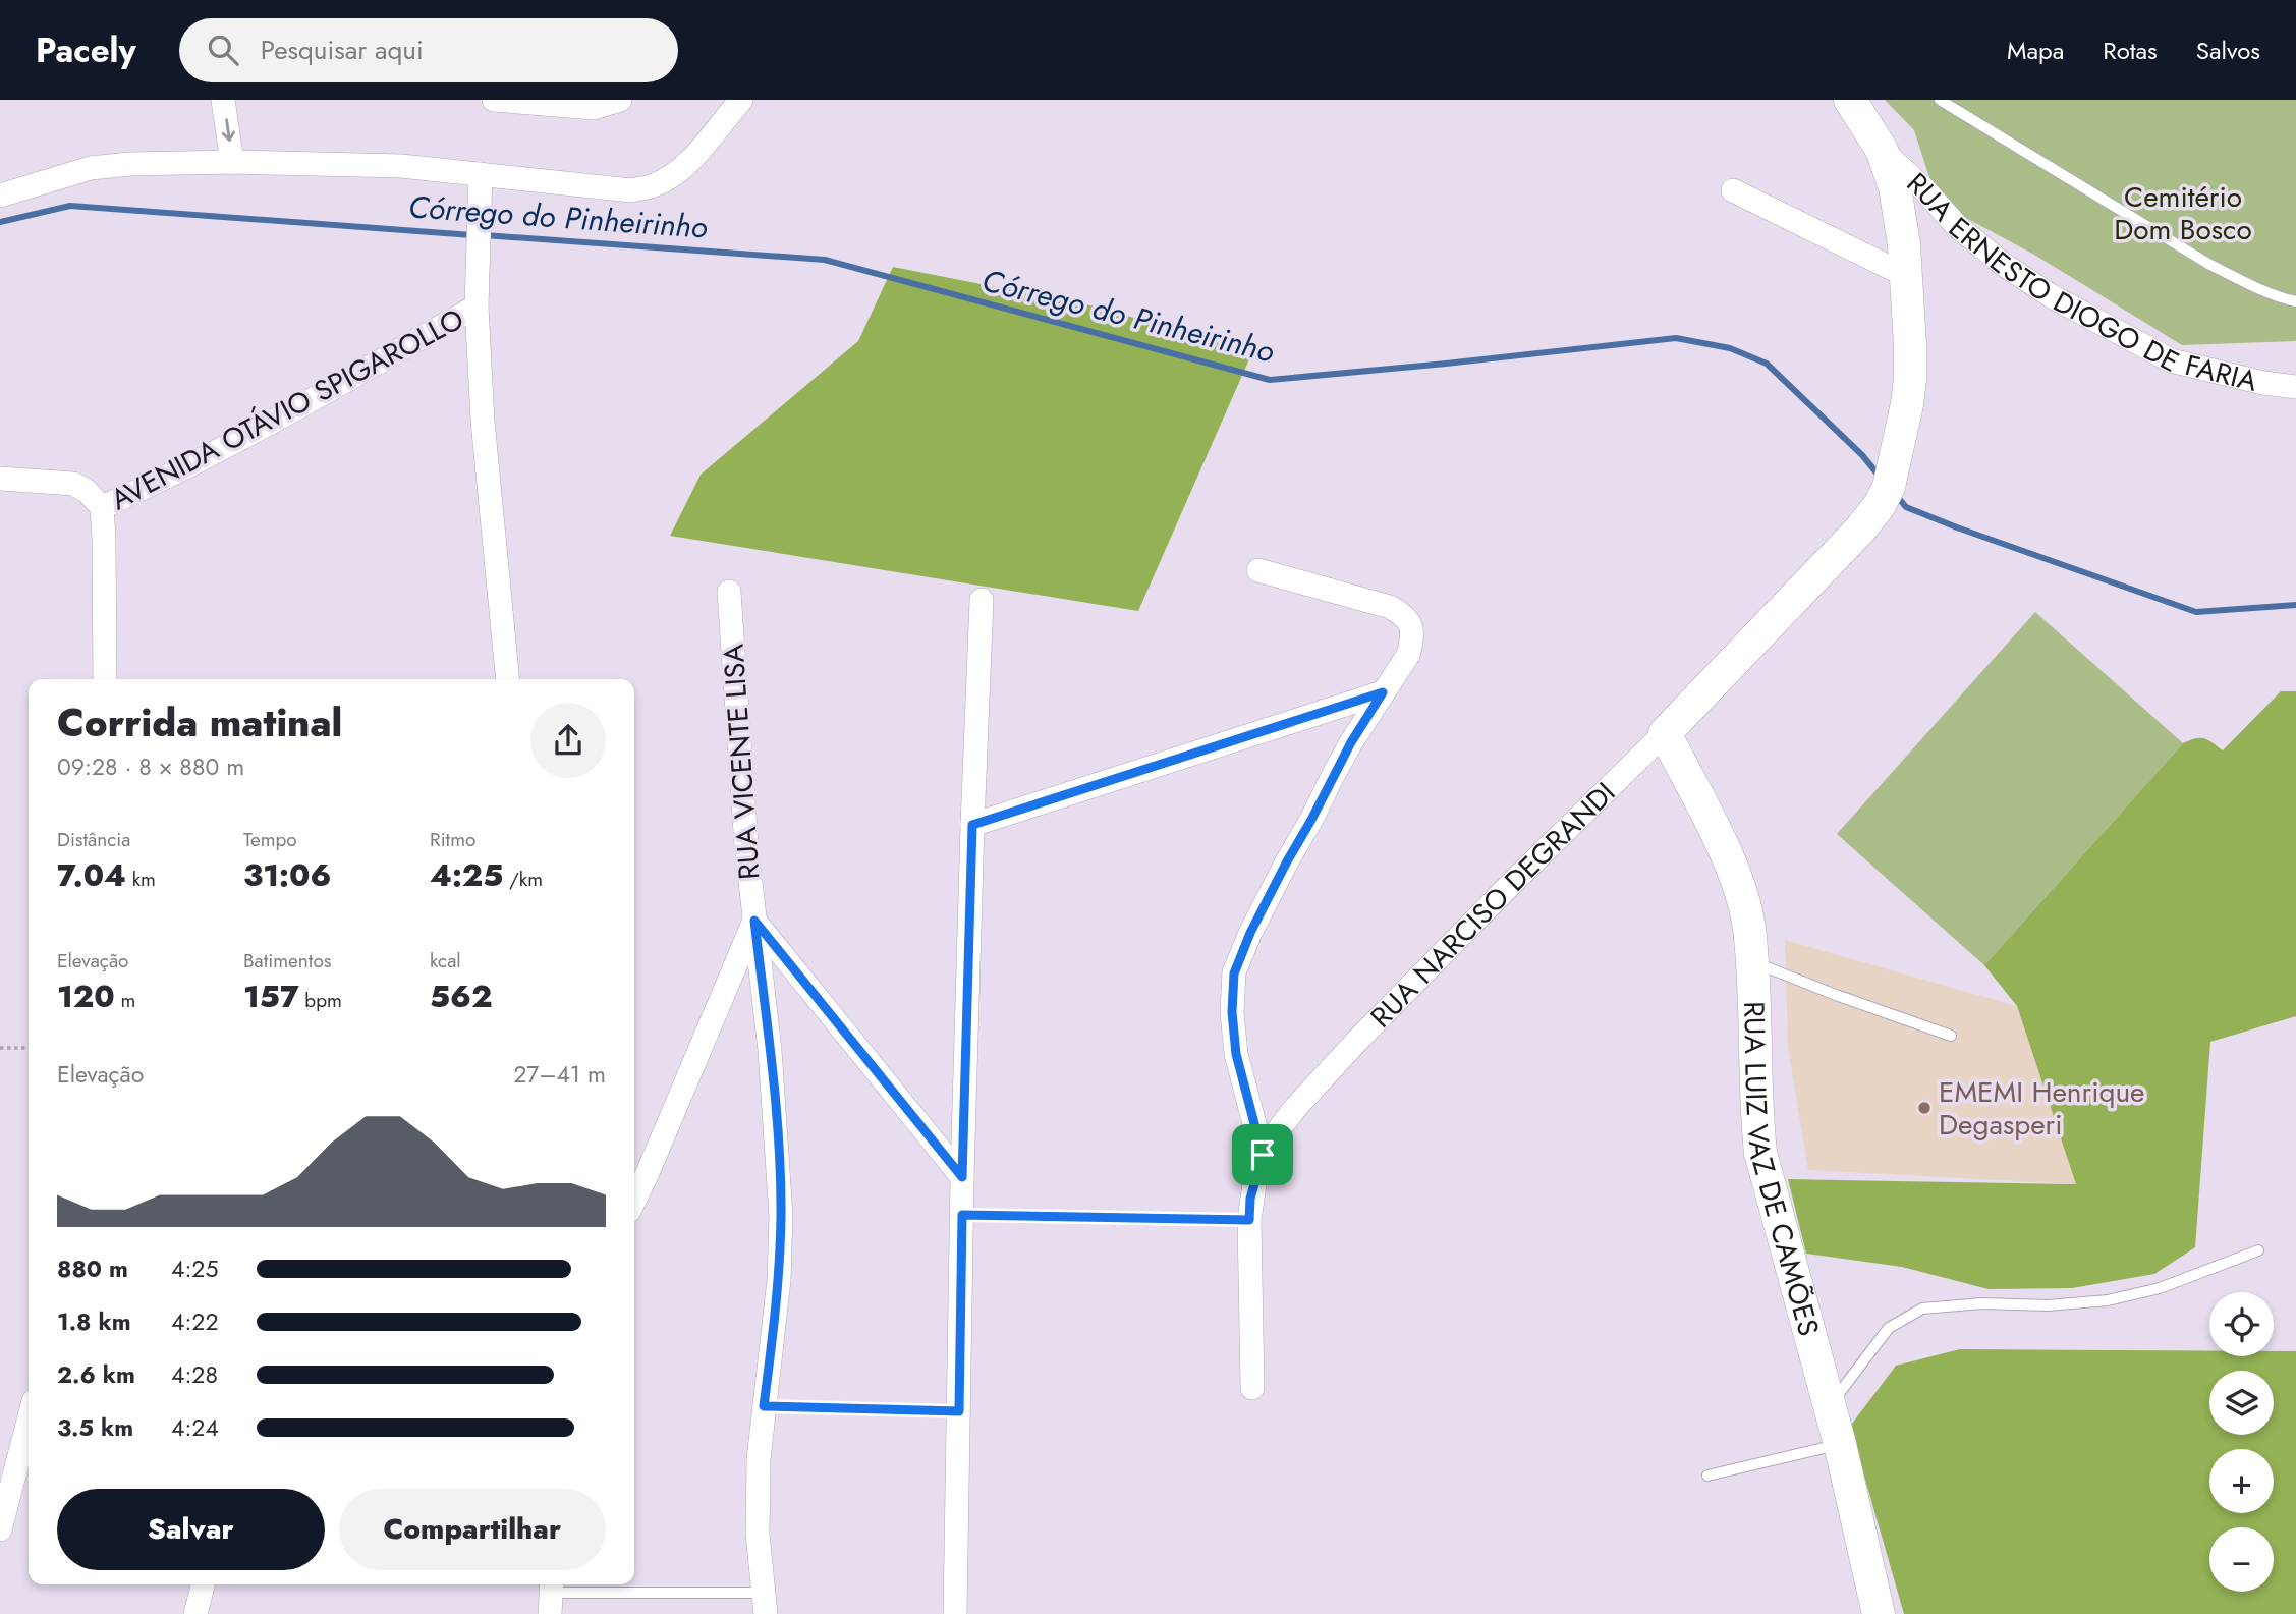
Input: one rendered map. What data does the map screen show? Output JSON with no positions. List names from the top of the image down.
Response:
{
  "streets": {
    "main road": ["RUA ERNESTO DIOGO DE FARIA", "RUA NARCISO DEGRANDI", "RUA LUIZ VAZ DE CAMÕES"],
    "street": ["AVENIDA OTÁVIO SPIGAROLLO", "RUA VICENTE LISA"]
  },
  "crossings": [
    ["RUA ERNESTO DIOGO DE FARIA", "RUA NARCISO DEGRANDI"],
    ["RUA NARCISO DEGRANDI", "RUA LUIZ VAZ DE CAMÕES"]
  ],
  "water": ["Córrego do Pinheirinho"],
  "parks": ["Cemitério Dom Bosco"],
  "places": ["EMEMI Henrique Degasperi"],
  "page": {
    "header": "Pacely",
    "search": "Pesquisar aqui",
    "nav": ["Mapa", "Rotas", "Salvos"],
    "heading": ["Corrida matinal", "09:28 · 8 × 880 m"],
    "stats": [
      ["Distância", "7.04 km"],
      ["Tempo", "31:06"],
      ["Ritmo", "4:25 /km"],
      ["Elevação", "120 m"],
      ["Batimentos", "157 bpm"],
      ["kcal", "562"]
    ],
    "chart": ["Elevação", "27–41 m"],
    "list": [
      {
        "name": "880 m",
        "note": "4:25"
      },
      {
        "name": "1.8 km",
        "note": "4:22"
      },
      {
        "name": "2.6 km",
        "note": "4:28"
      },
      {
        "name": "3.5 km",
        "note": "4:24"
      }
    ],
    "map_buttons": ["+", "−"],
    "buttons": ["Salvar", "Compartilhar"]
  }
}
